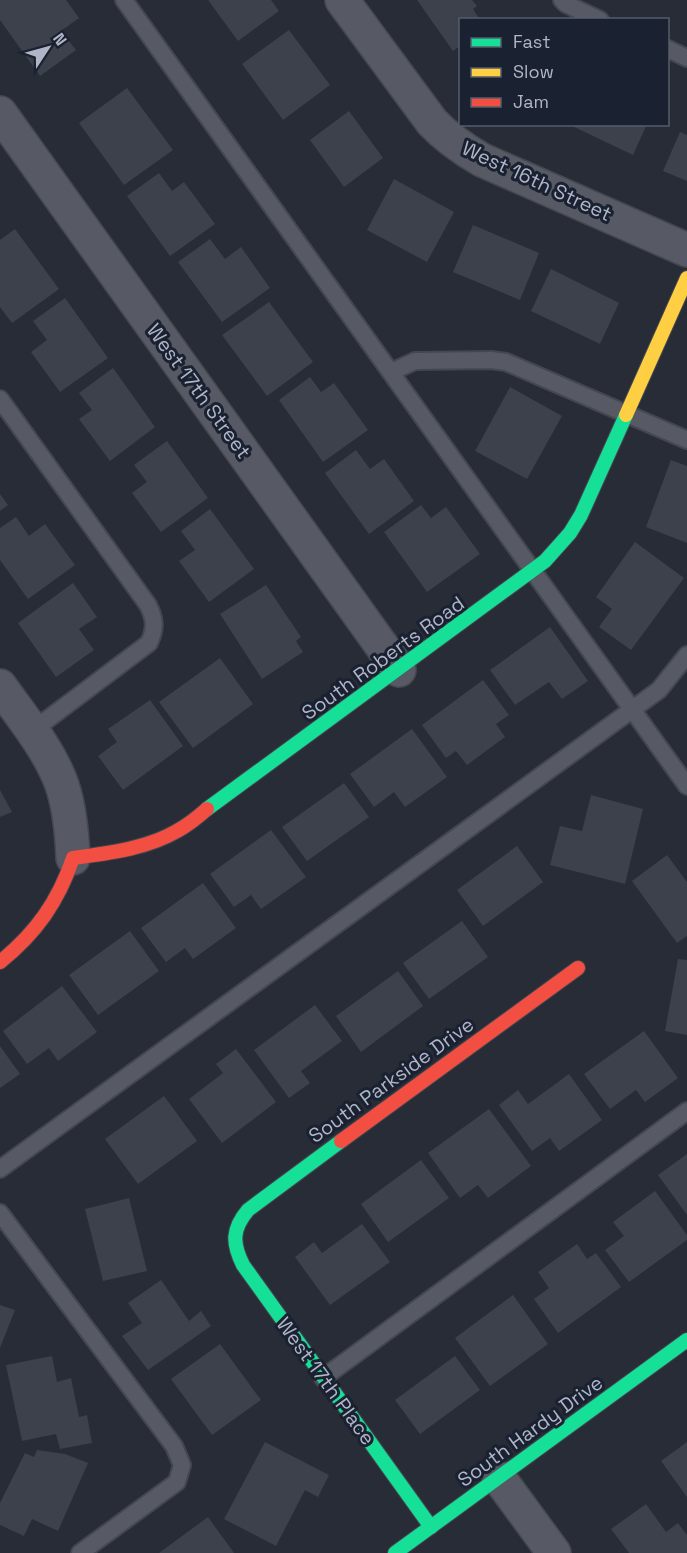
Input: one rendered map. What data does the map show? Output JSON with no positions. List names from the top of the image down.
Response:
{
  "streets": {
    "street": [
      "West 16th Street",
      "West 17th Street",
      "South Roberts Road",
      "South Parkside Drive",
      "West 17th Place",
      "South Hardy Drive"
    ]
  },
  "crossings": [
    ["West 17th Street", "South Roberts Road"],
    ["South Parkside Drive", "West 17th Place"],
    ["West 17th Place", "South Hardy Drive"]
  ],
  "legend": ["Fast", "Slow", "Jam"],
  "north": "top right"
}
